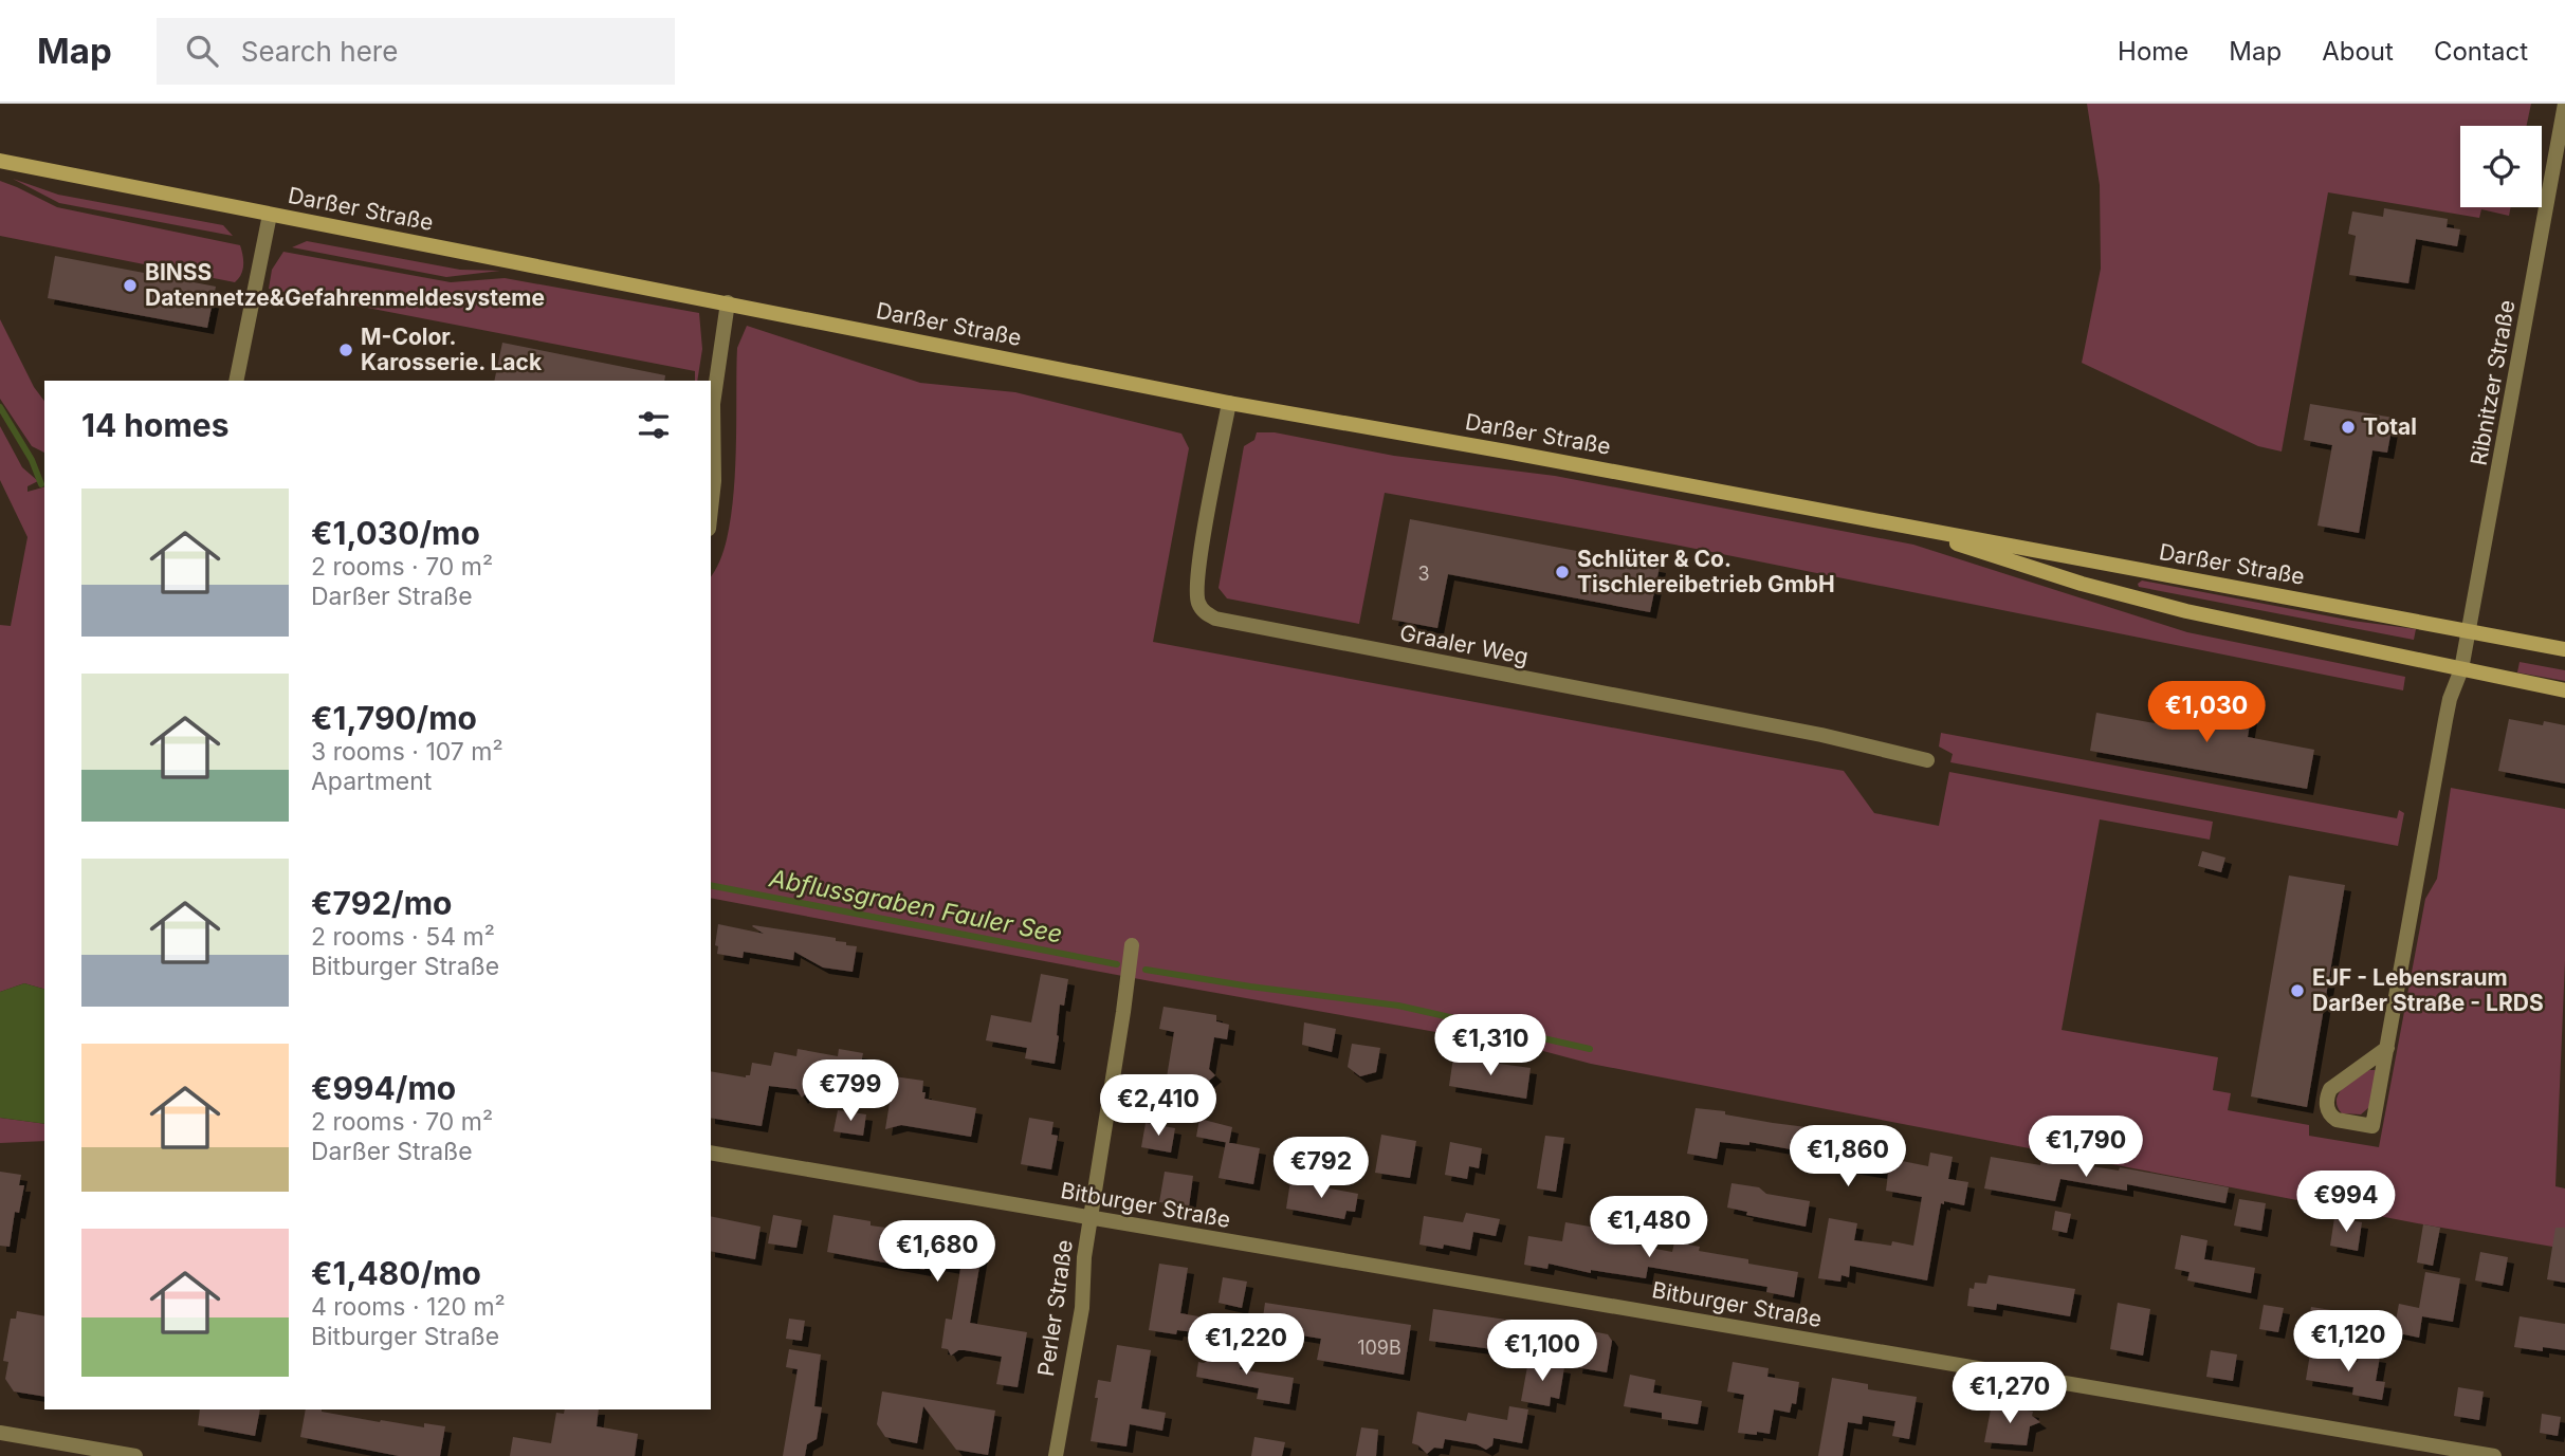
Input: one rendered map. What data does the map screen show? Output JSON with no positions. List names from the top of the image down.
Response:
{
  "streets": {
    "main road": ["Darßer Straße"],
    "street": [
      "Ribnitzer Straße",
      "Graaler Weg",
      "Bitburger Straße",
      "Perler Straße"
    ]
  },
  "crossings": [
    ["Darßer Straße", "Ribnitzer Straße"],
    ["Darßer Straße", "Graaler Weg"],
    ["Bitburger Straße", "Perler Straße"]
  ],
  "water": ["Abflussgraben Fauler See"],
  "places": [
    "BINSS Datennetze&Gefahrenmeldesysteme",
    "M-Color. Karosserie. Lack",
    "Total",
    "Schlüter & Co. Tischlereibetrieb GmbH",
    "EJF - Lebensraum Darßer Straße - LRDS"
  ],
  "house_numbers": ["3", "109B"],
  "page": {
    "header": "Map",
    "search": "Search here",
    "nav": [
      "Home",
      "Map",
      "About",
      "Contact"
    ],
    "heading": "14 homes",
    "list": [
      {
        "name": "€1,030/mo",
        "note": "2 rooms · 70 m² · Darßer Straße"
      },
      {
        "name": "€1,790/mo",
        "note": "3 rooms · 107 m² · Apartment"
      },
      {
        "name": "€792/mo",
        "note": "2 rooms · 54 m² · Bitburger Straße"
      },
      {
        "name": "€994/mo",
        "note": "2 rooms · 70 m² · Darßer Straße"
      },
      {
        "name": "€1,480/mo",
        "note": "4 rooms · 120 m² · Bitburger Straße"
      }
    ],
    "price": [
      "€1,030",
      "€1,310",
      "€799",
      "€2,410",
      "€1,790",
      "€1,860",
      "€792",
      "€994",
      "€1,480",
      "€1,680",
      "€1,120",
      "€1,220",
      "€1,100",
      "€1,270"
    ]
  }
}
